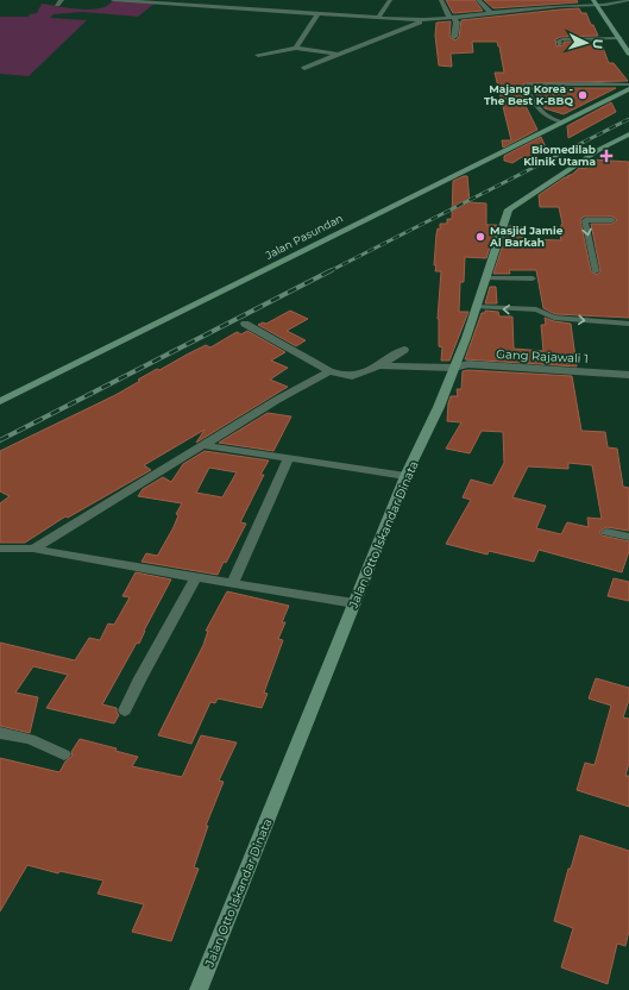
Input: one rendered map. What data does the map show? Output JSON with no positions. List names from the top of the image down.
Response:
{
  "streets": {
    "street": ["Jalan Pasundan", "Gang Rajawali 1", "Jalan Otto Iskandar Dinata"]
  },
  "crossings": [
    ["Gang Rajawali 1", "Jalan Otto Iskandar Dinata"]
  ],
  "places": {
    "other": ["Majang Korea - The Best K-BBQ", "Masjid Jamie Al Barkah"],
    "health": ["Biomedilab Klinik Utama"]
  },
  "north": "right"
}
